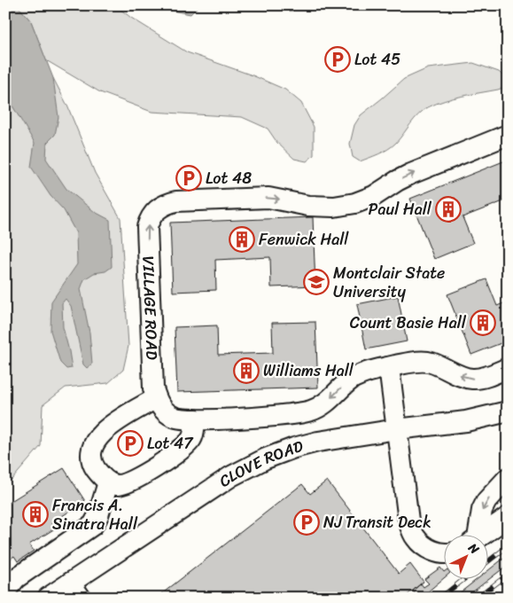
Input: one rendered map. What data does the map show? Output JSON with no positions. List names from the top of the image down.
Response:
{
  "streets": {
    "street": ["VILLAGE ROAD", "CLOVE ROAD"]
  },
  "places": {
    "parking": [
      "Lot 45",
      "Lot 48",
      "Lot 47",
      "NJ Transit Deck"
    ],
    "building": [
      "Paul Hall",
      "Fenwick Hall",
      "Count Basie Hall",
      "Williams Hall",
      "Francis A. Sinatra Hall"
    ],
    "school or university": ["Montclair State University"]
  },
  "north": "top right"
}
